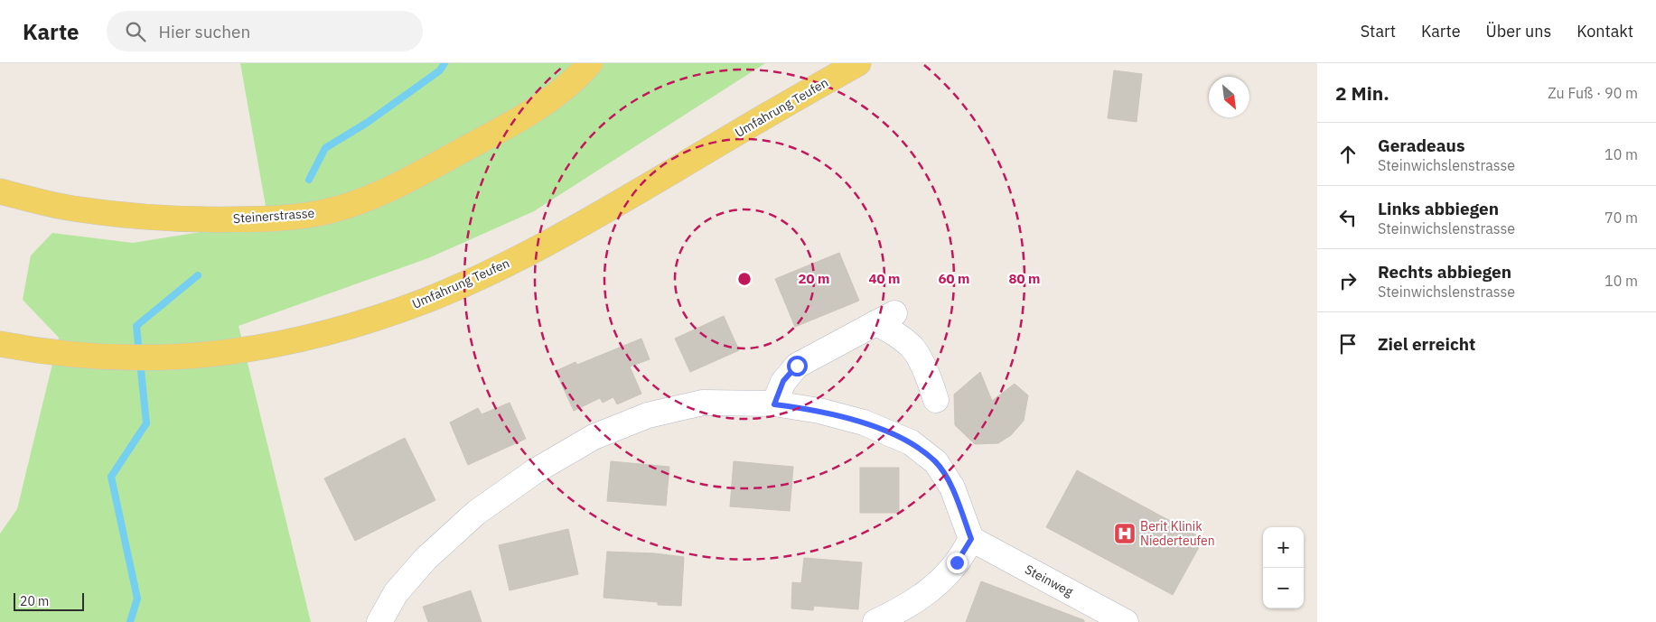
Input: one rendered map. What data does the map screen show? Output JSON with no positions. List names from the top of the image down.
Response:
{
  "streets": {
    "main road": ["Umfahrung Teufen", "Steinerstrasse"],
    "street": ["Steinweg"]
  },
  "places": {
    "hospital": ["Berit Klinik Niederteufen"]
  },
  "scale_bar": "20 m",
  "north": "bottom right",
  "page": {
    "header": "Karte",
    "search": "Hier suchen",
    "nav": [
      "Start",
      "Karte",
      "Über uns",
      "Kontakt"
    ],
    "heading": ["2 Min.", "Zu Fuß · 90 m"],
    "list": [
      ["Geradeaus", "Steinwichslenstrasse", "10 m"],
      ["Links abbiegen", "Steinwichslenstrasse", "70 m"],
      ["Rechts abbiegen", "Steinwichslenstrasse", "10 m"],
      "Ziel erreicht"
    ],
    "map_buttons": ["+", "−"],
    "scale": "20 m"
  },
  "rings": [
    "20 m",
    "40 m",
    "60 m",
    "80 m"
  ]
}
